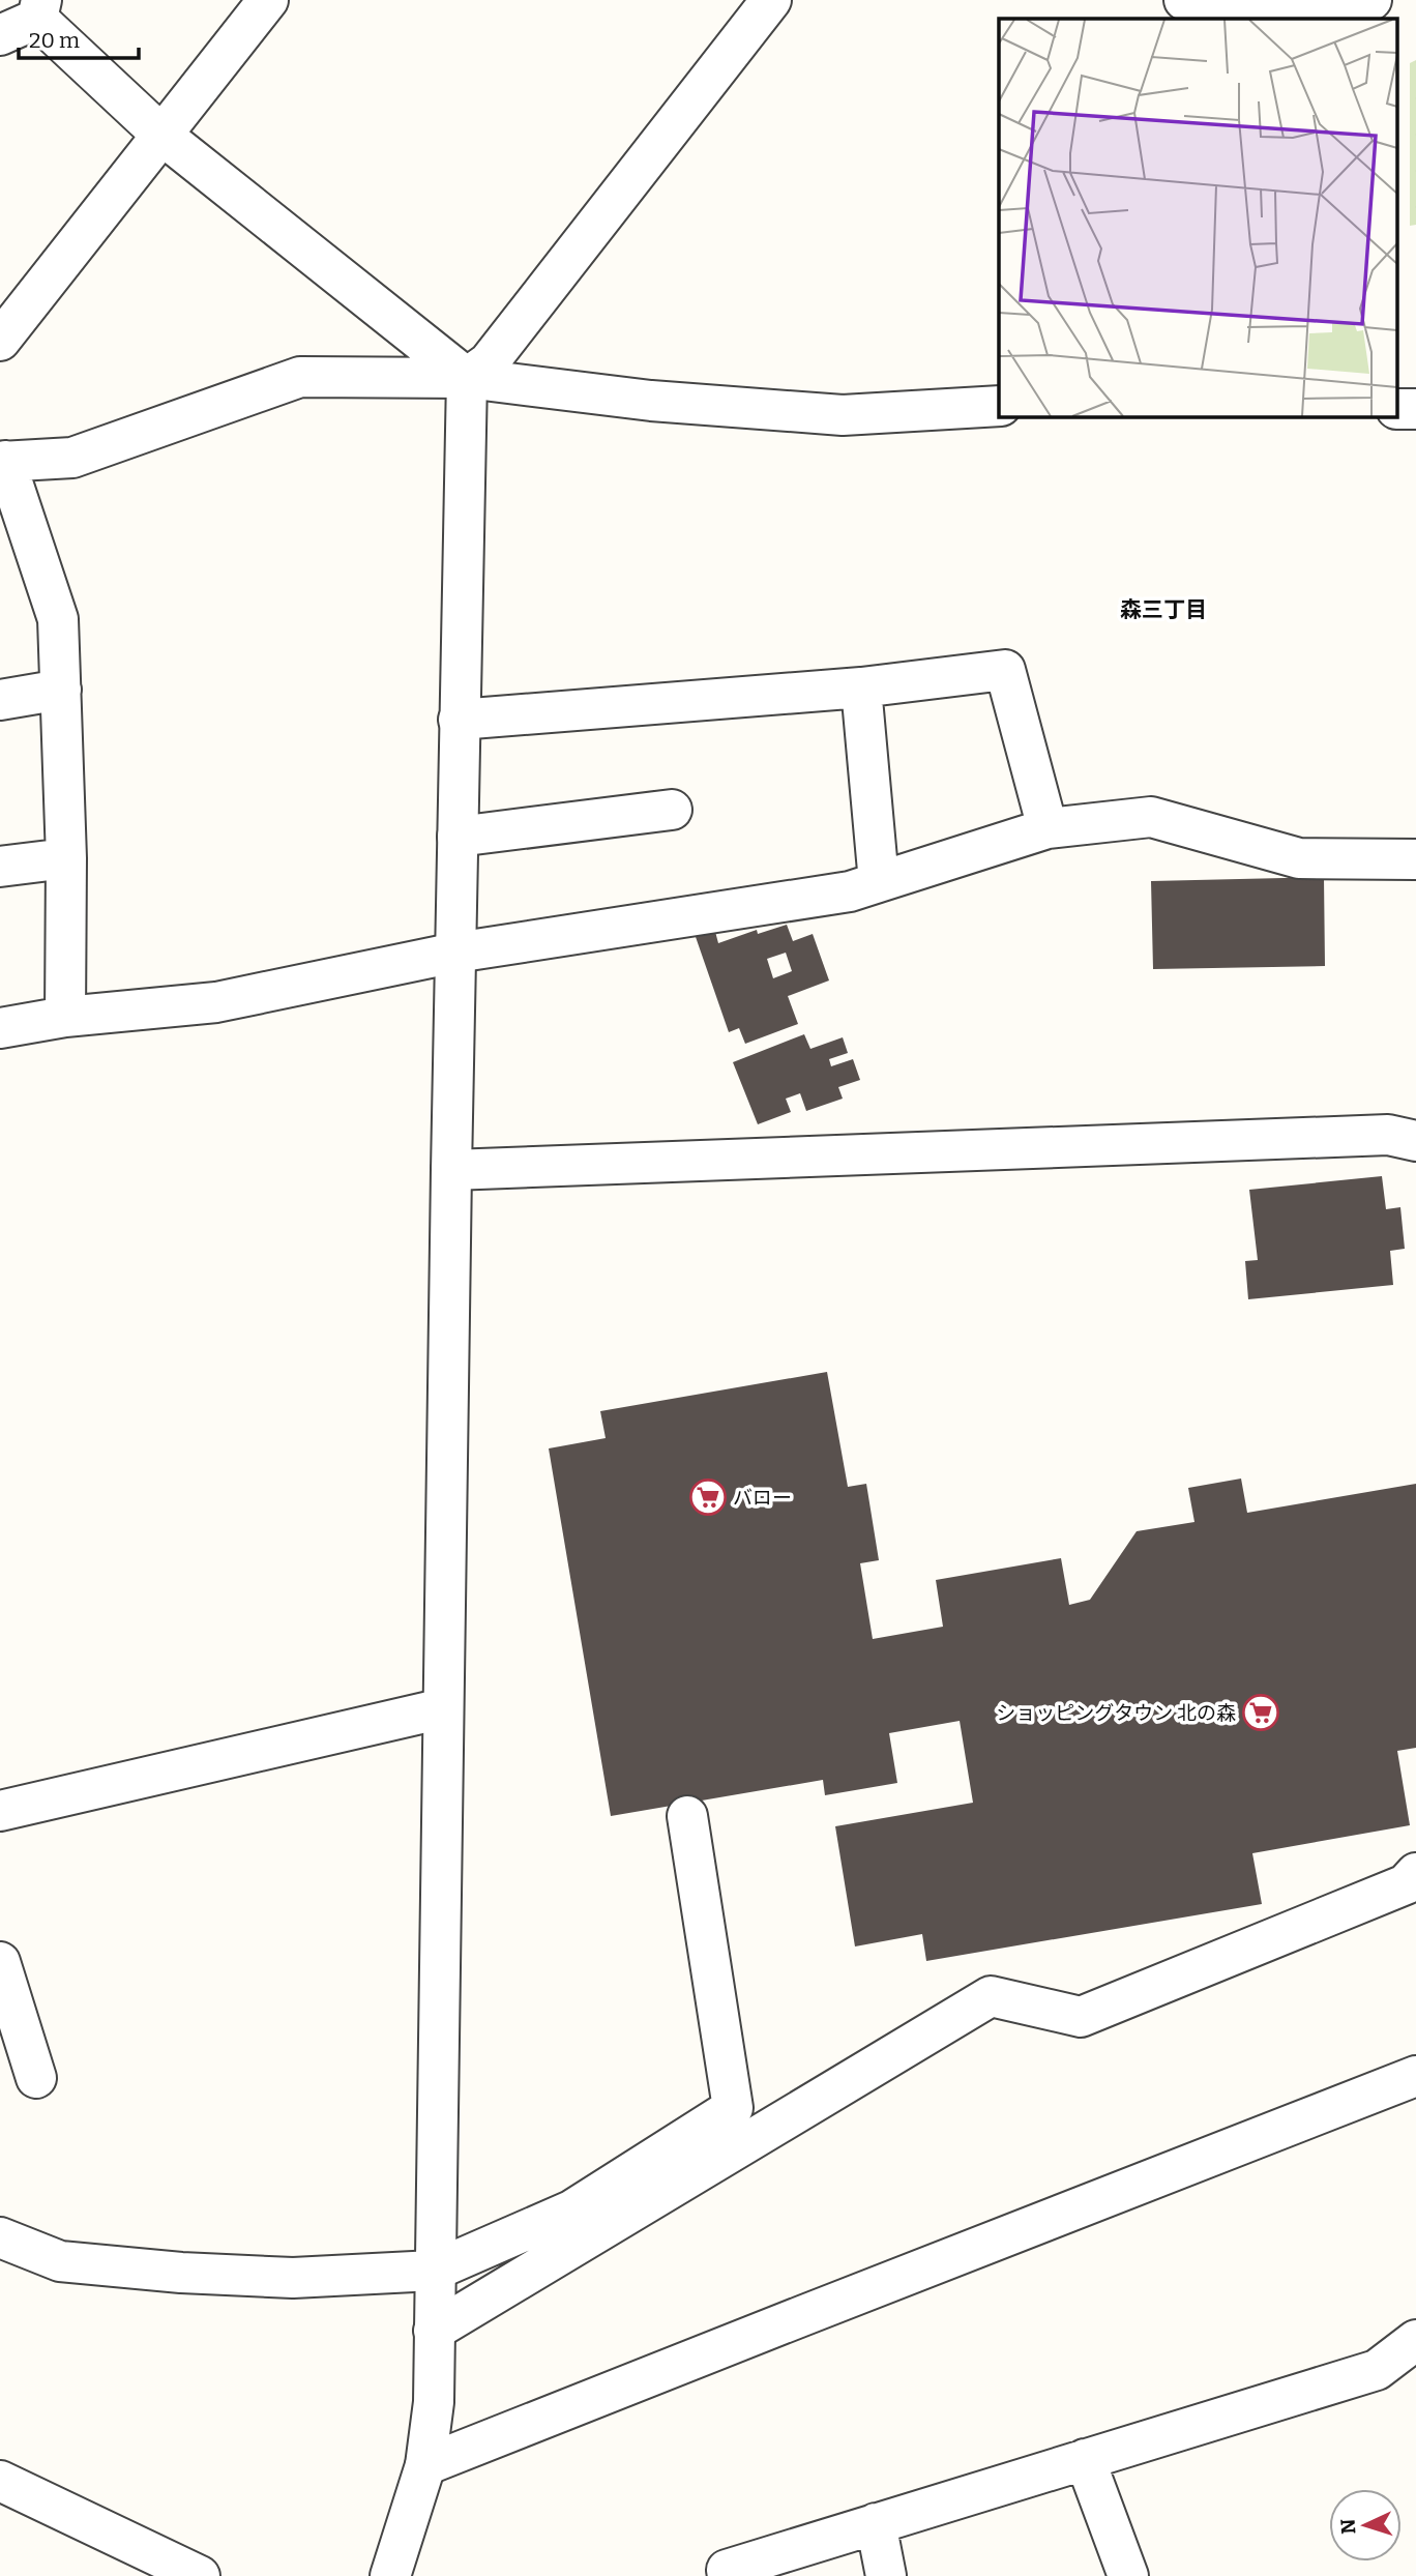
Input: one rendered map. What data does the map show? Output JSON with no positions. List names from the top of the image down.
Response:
{
  "districts": ["森三丁目"],
  "places": {
    "supermarket": ["バロー", "ショッピングタウン 北の森"]
  },
  "scale_bar": "20 m",
  "north": "left"
}
